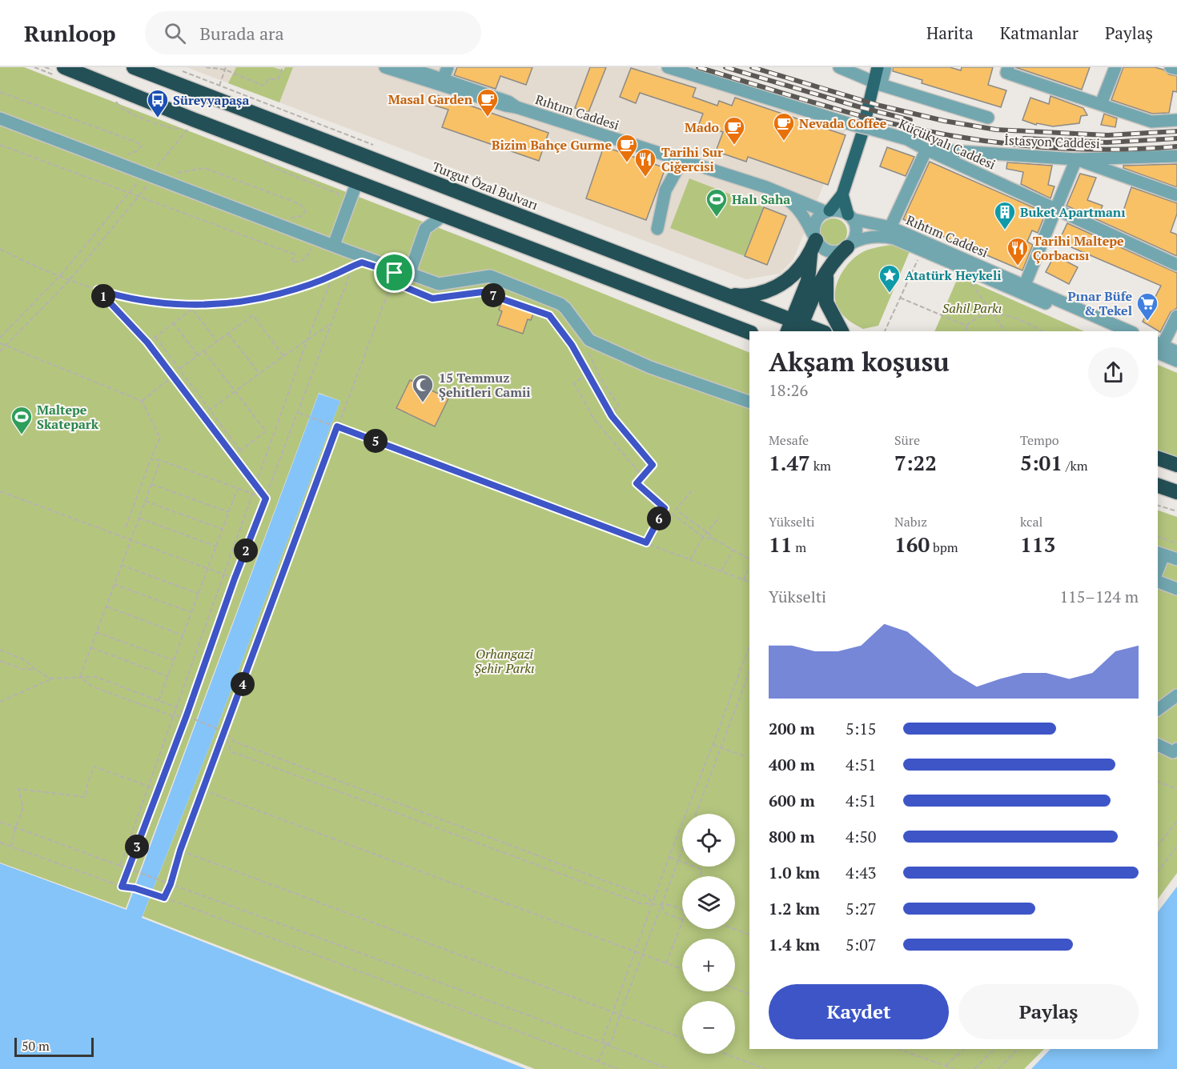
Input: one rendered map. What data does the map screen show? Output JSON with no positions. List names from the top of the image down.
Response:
{
  "streets": {
    "highway": ["Turgut Özal Bulvarı"],
    "street": ["Rıhtım Caddesi", "İstasyon Caddesi", "Küçükyalı Caddesi"]
  },
  "crossings": [
    ["İstasyon Caddesi", "Küçükyalı Caddesi"]
  ],
  "parks": ["Sahil Parkı", "Orhangazi Şehir Parkı"],
  "places": {
    "cafe": [
      "Masal Garden",
      "Nevada Coffee",
      "Mado",
      "Bizim Bahçe Gurme"
    ],
    "bus stop": ["Süreyyapaşa"],
    "restaurant": ["Tarihi Sur Ciğercisi", "Tarihi Maltepe Çorbacısı"],
    "sports": ["Halı Saha", "Maltepe Skatepark"],
    "building": ["Buket Apartmanı"],
    "place": ["Atatürk Heykeli"],
    "supermarket": ["Pınar Büfe & Tekel"],
    "mosque": ["15 Temmuz Şehitleri Camii"]
  },
  "scale_bar": "50 m",
  "page": {
    "header": "Runloop",
    "search": "Burada ara",
    "nav": ["Harita", "Katmanlar", "Paylaş"],
    "pins": [
      "7",
      "1",
      "5",
      "6",
      "2",
      "4",
      "3"
    ],
    "heading": ["Akşam koşusu", "18:26"],
    "stats": [
      ["Mesafe", "1.47 km"],
      ["Süre", "7:22"],
      ["Tempo", "5:01 /km"],
      ["Yükselti", "11 m"],
      ["Nabız", "160 bpm"],
      ["kcal", "113"]
    ],
    "chart": ["Yükselti", "115–124 m"],
    "list": [
      {
        "name": "200 m",
        "note": "5:15"
      },
      {
        "name": "400 m",
        "note": "4:51"
      },
      {
        "name": "600 m",
        "note": "4:51"
      },
      {
        "name": "800 m",
        "note": "4:50"
      },
      {
        "name": "1.0 km",
        "note": "4:43"
      },
      {
        "name": "1.2 km",
        "note": "5:27"
      },
      {
        "name": "1.4 km",
        "note": "5:07"
      }
    ],
    "map_buttons": ["+", "−"],
    "buttons": ["Kaydet", "Paylaş"],
    "scale": "50 m"
  }
}
